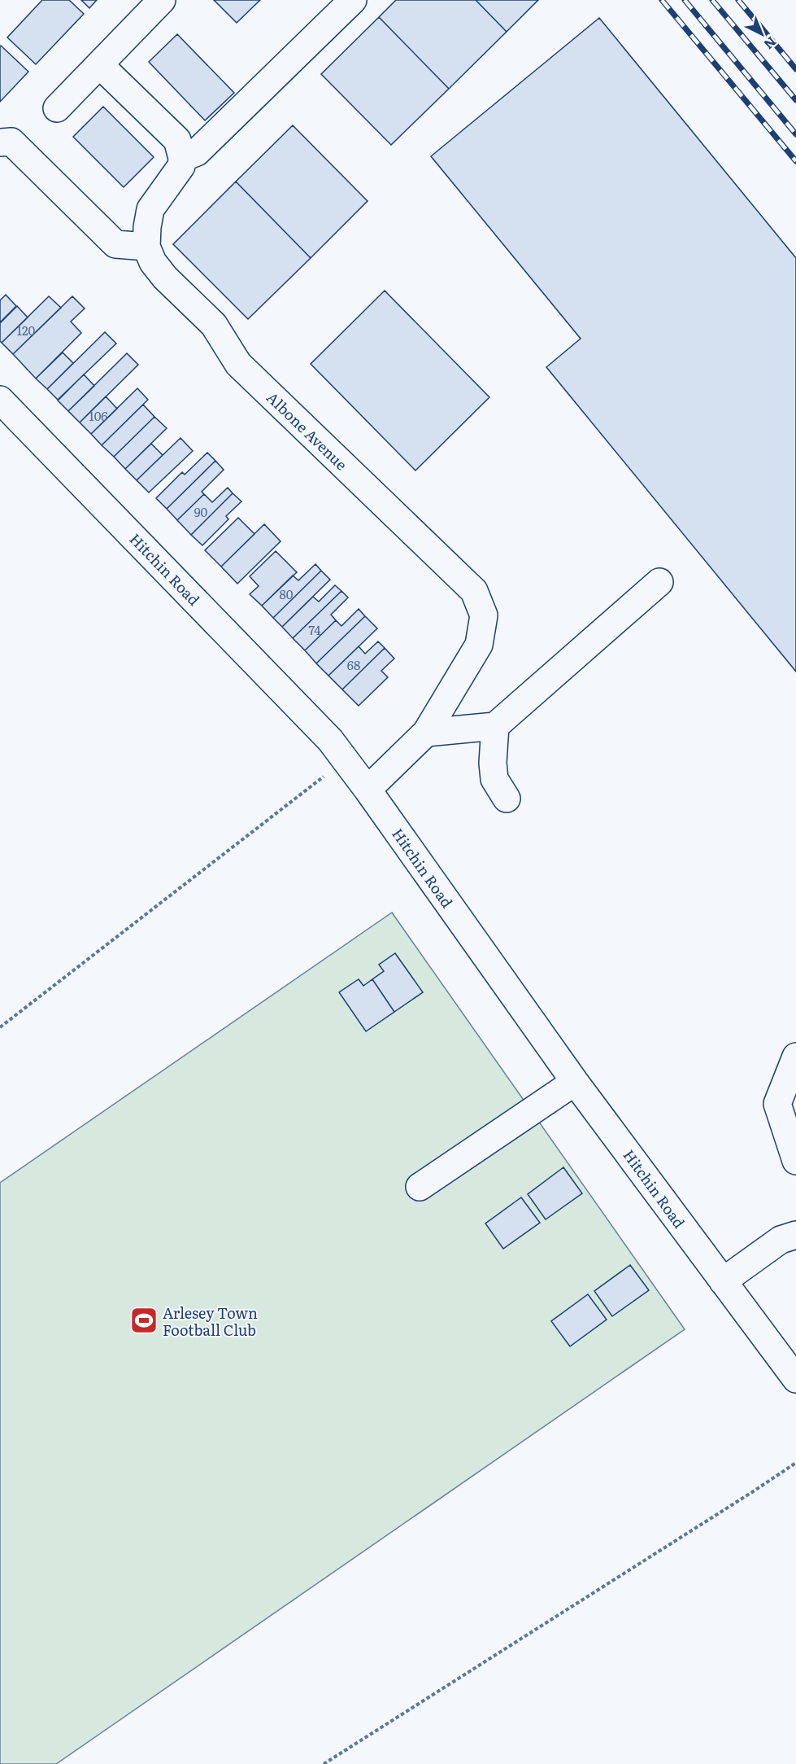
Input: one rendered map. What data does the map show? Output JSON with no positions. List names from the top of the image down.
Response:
{
  "streets": {
    "street": ["Albone Avenue", "Hitchin Road"]
  },
  "crossings": [
    ["Albone Avenue", "Hitchin Road"]
  ],
  "places": {
    "sports": ["Arlesey Town Football Club"]
  },
  "house_numbers": [
    "120",
    "106",
    "90",
    "80",
    "74",
    "68"
  ],
  "north": "bottom right"
}
